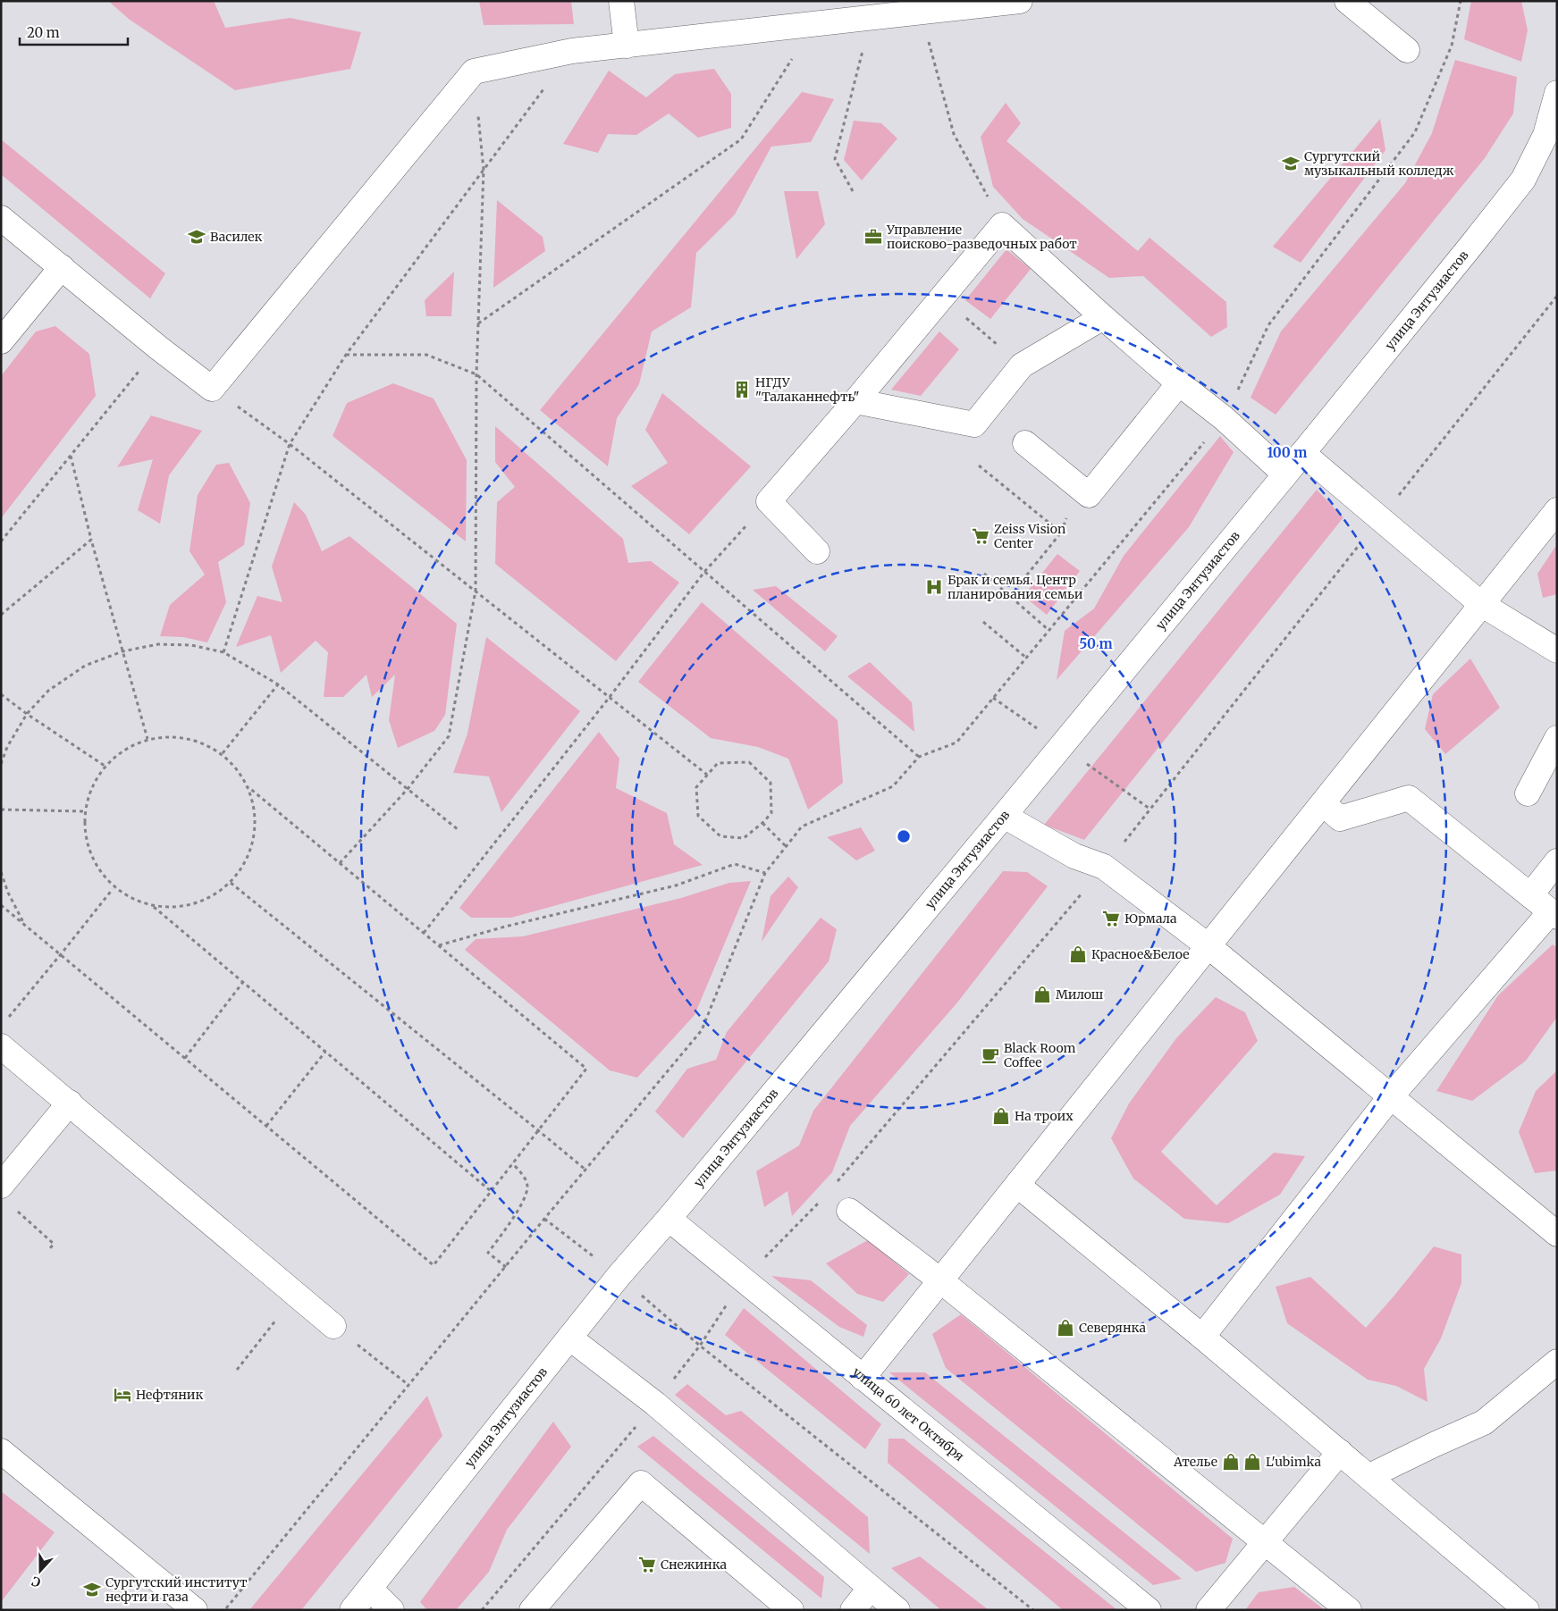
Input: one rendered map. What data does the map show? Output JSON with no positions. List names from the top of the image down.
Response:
{
  "streets": {
    "main road": ["улица Энтузиастов", "улица 60 лет Октября"]
  },
  "crossings": [
    ["улица Энтузиастов", "улица 60 лет Октября"]
  ],
  "places": {
    "school or university": ["Сургутский музыкальный колледж", "Василек", "Сургутский институт нефти и газа"],
    "office": ["Управление поисково-разведочных работ"],
    "building": ["НГДУ \"Талаканнефть\""],
    "supermarket": ["Zeiss Vision Center", "Юрмала", "Снежинка"],
    "hospital": ["Брак и семья. Центр планирования семьи"],
    "shop": [
      "Красное&Белое",
      "Милош",
      "На троих",
      "Северянка",
      "Ателье",
      "L'ubimka"
    ],
    "cafe": ["Black Room Coffee"],
    "hotel": ["Нефтяник"]
  },
  "scale_bar": "20 m",
  "north": "bottom",
  "rings": ["100 m", "50 m"]
}
